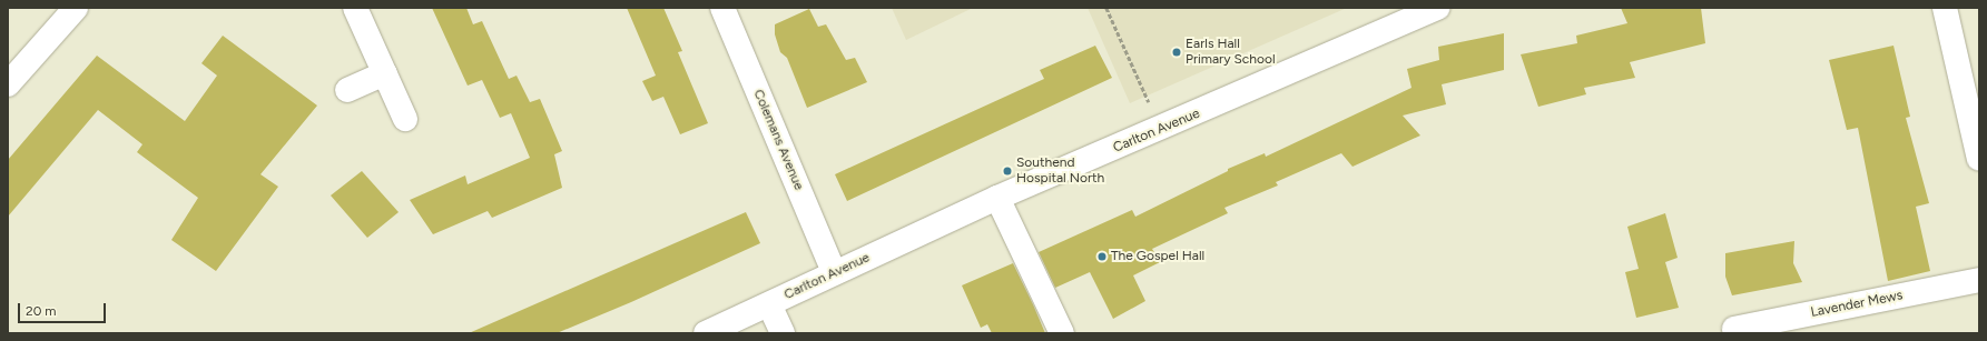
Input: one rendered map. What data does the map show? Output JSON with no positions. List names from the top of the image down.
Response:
{
  "streets": {
    "street": ["Carlton Avenue", "Colemans Avenue", "Lavender Mews"]
  },
  "crossings": [
    ["Carlton Avenue", "Colemans Avenue"]
  ],
  "places": ["Earls Hall Primary School", "Southend Hospital North", "The Gospel Hall"],
  "scale_bar": "20 m"
}
